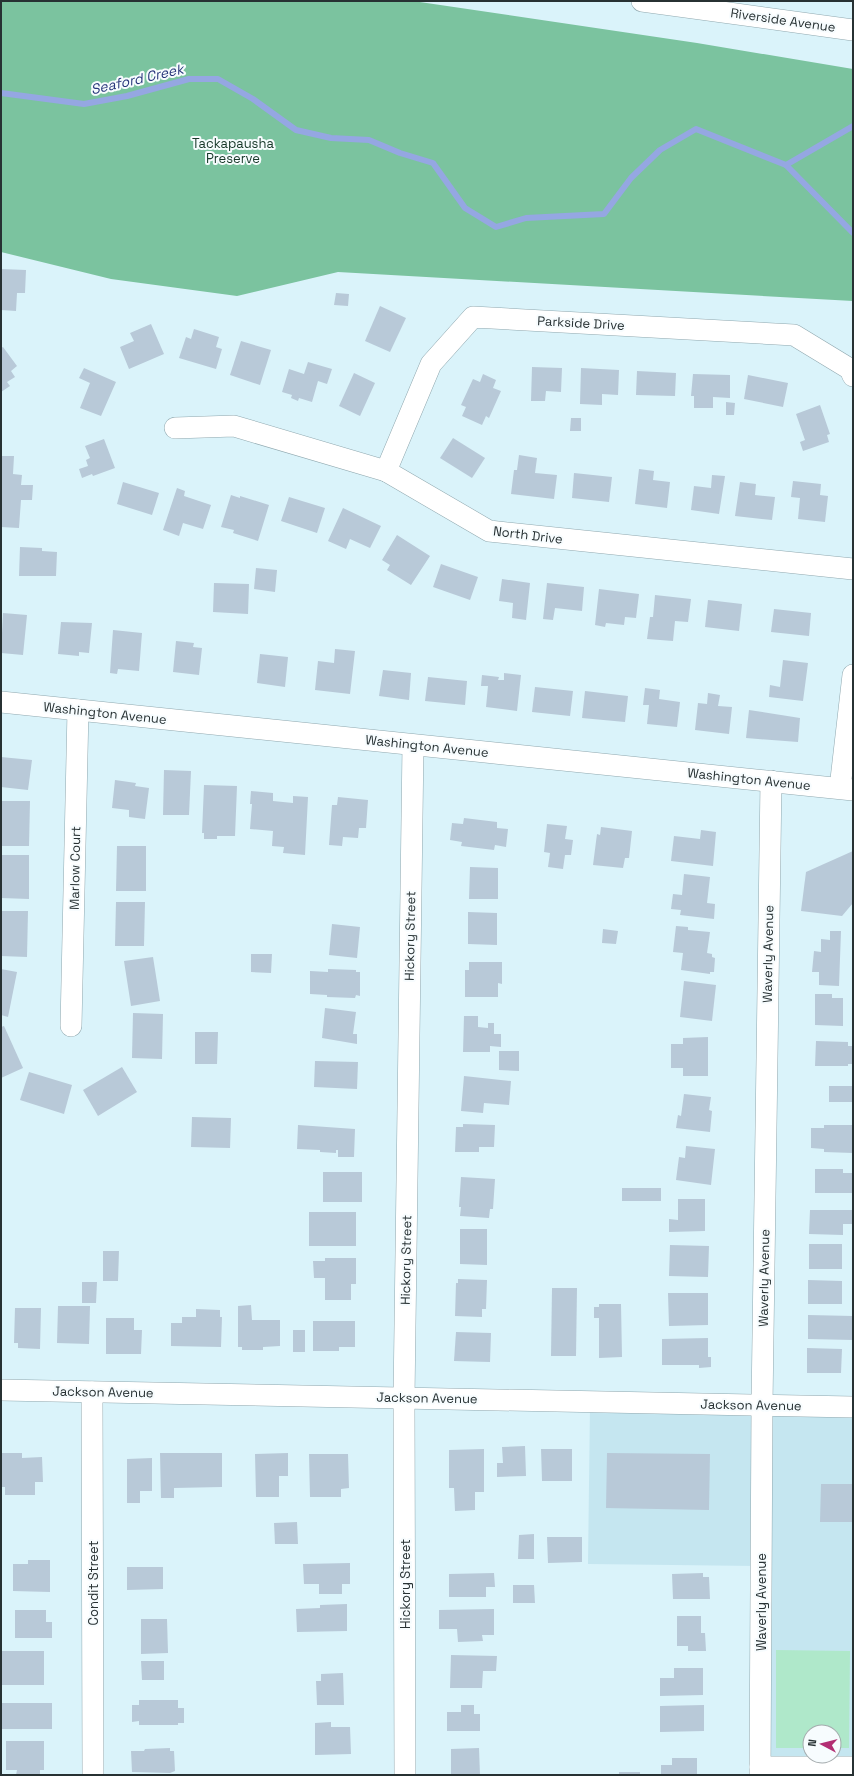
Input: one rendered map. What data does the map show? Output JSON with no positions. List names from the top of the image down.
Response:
{
  "streets": {
    "street": [
      "Riverside Avenue",
      "Parkside Drive",
      "North Drive",
      "Washington Avenue",
      "Marlow Court",
      "Hickory Street",
      "Waverly Avenue",
      "Jackson Avenue",
      "Condit Street"
    ]
  },
  "crossings": [
    ["Parkside Drive", "North Drive"],
    ["Washington Avenue", "Marlow Court"],
    ["Washington Avenue", "Hickory Street"],
    ["Washington Avenue", "Waverly Avenue"],
    ["Hickory Street", "Jackson Avenue"],
    ["Waverly Avenue", "Jackson Avenue"],
    ["Jackson Avenue", "Condit Street"]
  ],
  "water": ["Seaford Creek"],
  "parks": ["Tackapausha Preserve"],
  "north": "left"
}
